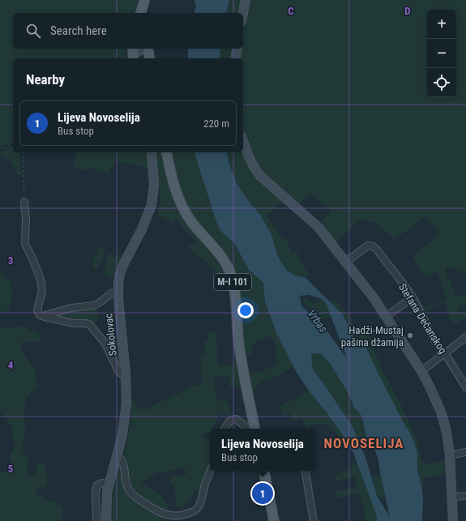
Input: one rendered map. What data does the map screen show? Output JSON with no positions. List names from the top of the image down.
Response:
{
  "streets": {
    "main road": ["M-I 101"],
    "street": ["Stefana Dečanskog", "Sokolovac"]
  },
  "districts": ["NOVOSELIJA"],
  "water": ["Vrbas"],
  "places": ["Hadži-Mustaj pašina džamija"],
  "page": {
    "map_buttons": ["+", "−"],
    "search": "Search here",
    "heading": "Nearby",
    "list": [
      {
        "mark": "1",
        "name": "Lijeva Novoselija",
        "note": "Bus stop",
        "value": "220 m"
      }
    ],
    "popup": ["Lijeva Novoselija", "Bus stop"],
    "pins": "1"
  },
  "grid": {
    "columns": ["C", "D"],
    "rows": ["3", "4", "5"]
  }
}
